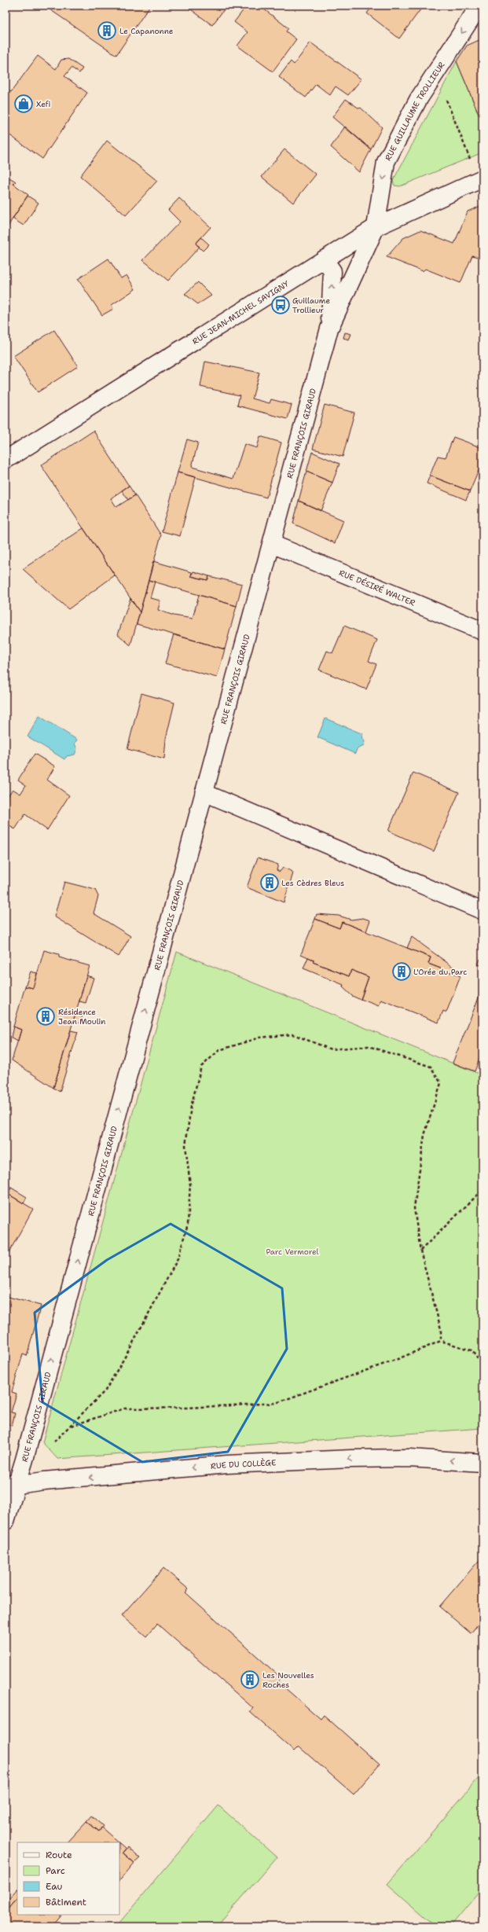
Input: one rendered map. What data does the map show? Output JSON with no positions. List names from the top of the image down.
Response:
{
  "streets": {
    "street": [
      "RUE GUILLAUME TROLLIEUR",
      "RUE JEAN-MICHEL SAVIGNY",
      "RUE FRANÇOIS GIRAUD",
      "RUE DÉSIRÉ WALTER",
      "RUE DU COLLÈGE"
    ]
  },
  "crossings": [
    ["RUE GUILLAUME TROLLIEUR", "RUE JEAN-MICHEL SAVIGNY"],
    ["RUE GUILLAUME TROLLIEUR", "RUE FRANÇOIS GIRAUD"],
    ["RUE JEAN-MICHEL SAVIGNY", "RUE FRANÇOIS GIRAUD"],
    ["RUE FRANÇOIS GIRAUD", "RUE DÉSIRÉ WALTER"],
    ["RUE FRANÇOIS GIRAUD", "RUE DU COLLÈGE"]
  ],
  "one_way": ["RUE GUILLAUME TROLLIEUR", "RUE FRANÇOIS GIRAUD", "RUE DU COLLÈGE"],
  "parks": ["Parc Vermorel"],
  "places": {
    "building": [
      "Le Capanonne",
      "Les Cèdres Bleus",
      "L'Orée du Parc",
      "Résidence Jean Moulin",
      "Les Nouvelles Roches"
    ],
    "shop": ["Xefi"],
    "bus stop": ["Guillaume Trollieur"]
  },
  "legend": [
    "Route",
    "Parc",
    "Eau",
    "Bâtiment"
  ]
}
